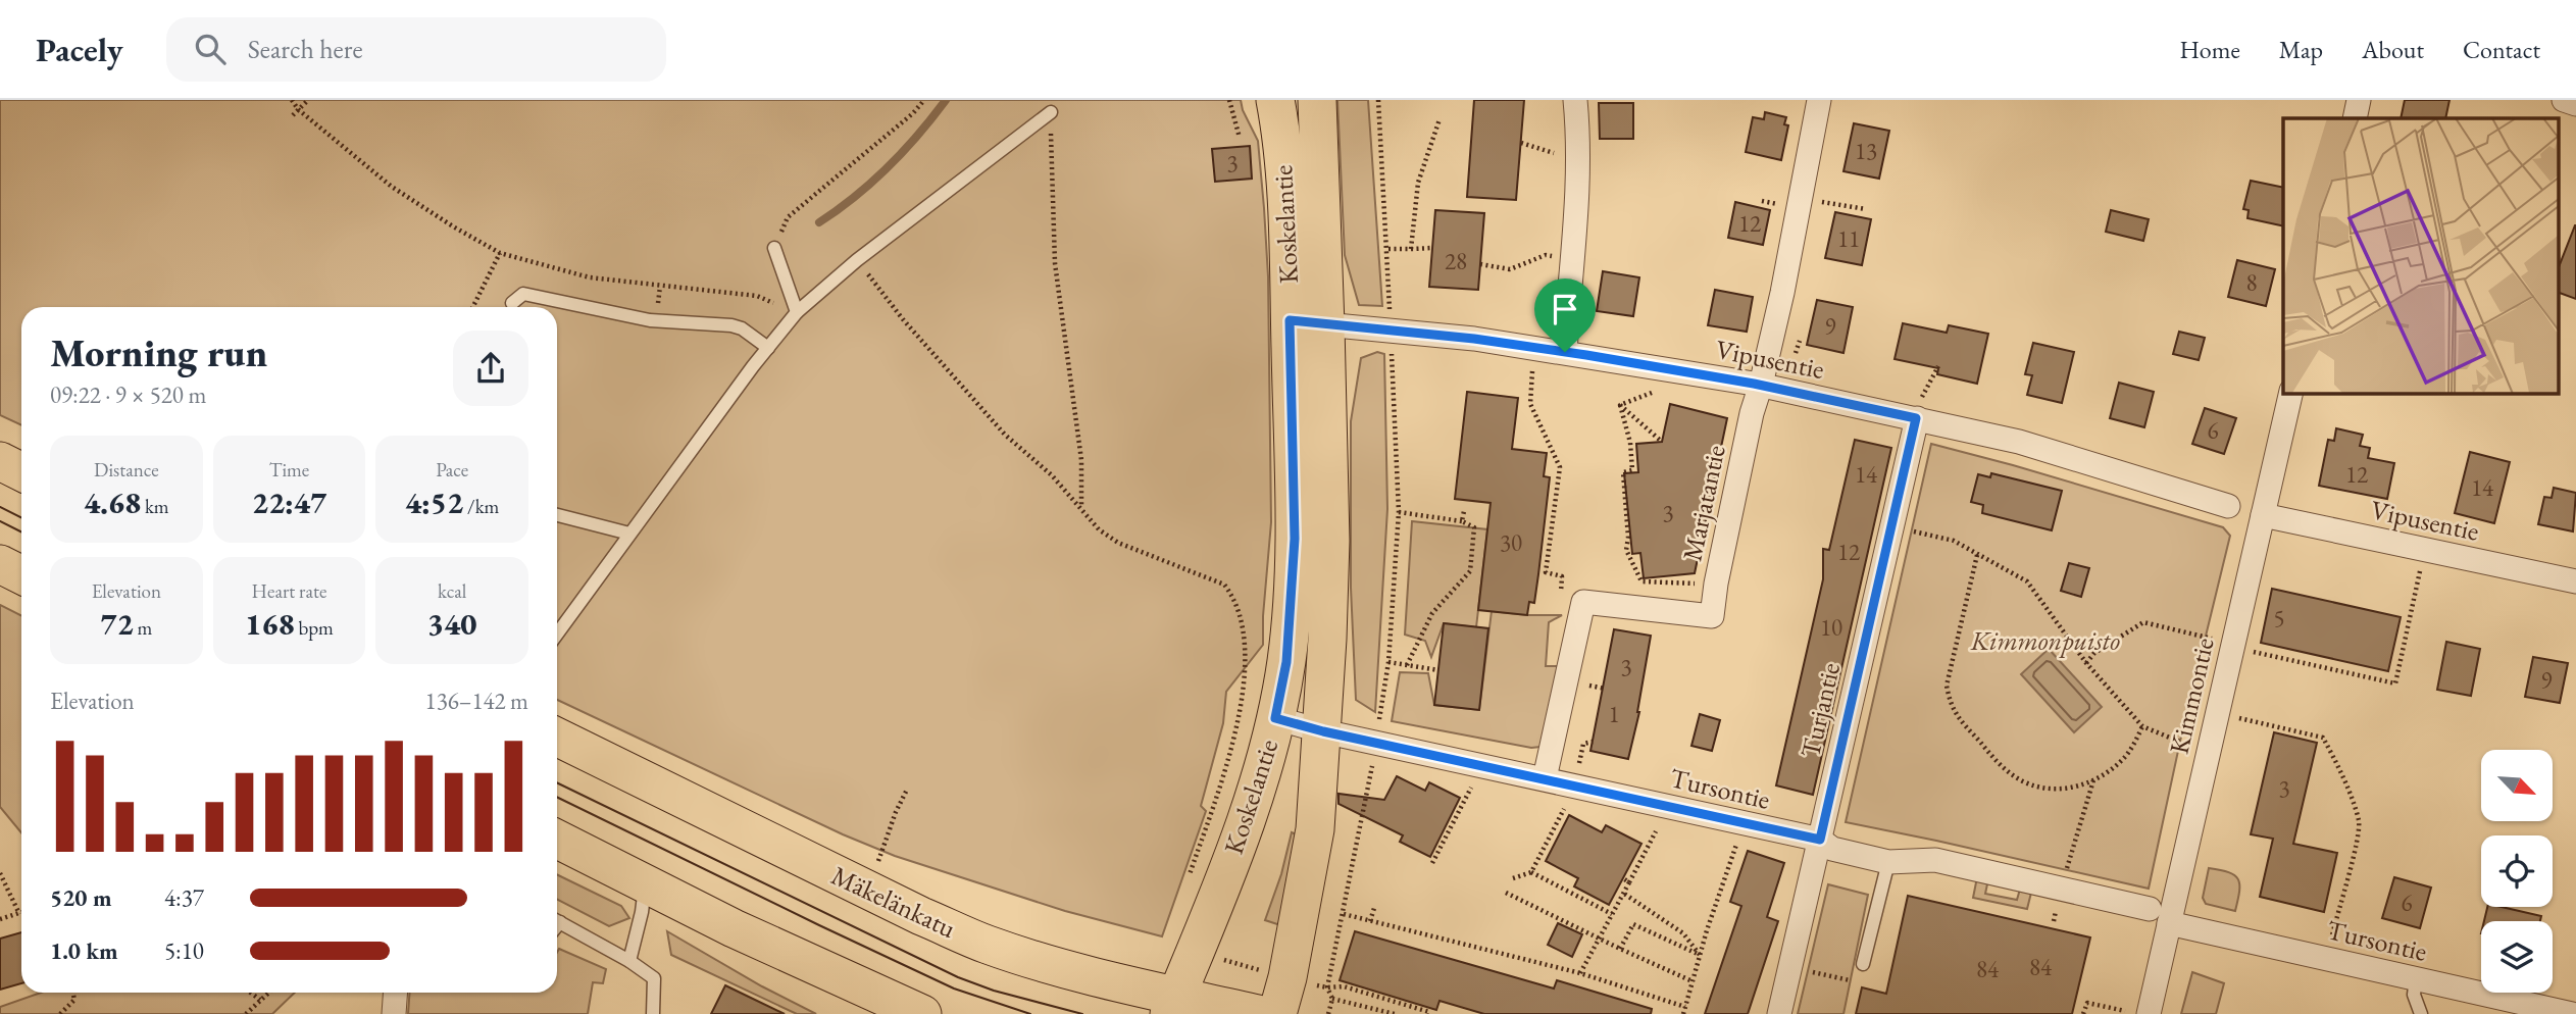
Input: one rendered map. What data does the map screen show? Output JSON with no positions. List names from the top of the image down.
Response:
{
  "streets": {
    "main road": ["Koskelantie", "Mäkelänkatu"],
    "street": [
      "Vipusentie",
      "Marjatantie",
      "Kimmontie",
      "Turjantie",
      "Tursontie"
    ]
  },
  "crossings": [
    ["Koskelantie", "Vipusentie"],
    ["Koskelantie", "Tursontie"],
    ["Koskelantie", "Mäkelänkatu"],
    ["Vipusentie", "Marjatantie"],
    ["Vipusentie", "Kimmontie"],
    ["Vipusentie", "Turjantie"],
    ["Marjatantie", "Tursontie"],
    ["Kimmontie", "Tursontie"],
    ["Turjantie", "Tursontie"]
  ],
  "parks": ["Kimmonpuisto"],
  "house_numbers": [
    "13",
    "3",
    "12",
    "11",
    "28",
    "8",
    "9",
    "6",
    "14",
    "12",
    "14",
    "3",
    "30",
    "12",
    "5",
    "10",
    "3",
    "9",
    "1",
    "3",
    "6",
    "84",
    "84"
  ],
  "north": "bottom right",
  "page": {
    "header": "Pacely",
    "search": "Search here",
    "nav": [
      "Home",
      "Map",
      "About",
      "Contact"
    ],
    "heading": ["Morning run", "09:22 · 9 × 520 m"],
    "stats": [
      ["Distance", "4.68 km"],
      ["Time", "22:47"],
      ["Pace", "4:52 /km"],
      ["Elevation", "72 m"],
      ["Heart rate", "168 bpm"],
      ["kcal", "340"]
    ],
    "chart": ["Elevation", "136–142 m"],
    "list": [
      {
        "name": "520 m",
        "note": "4:37"
      },
      {
        "name": "1.0 km",
        "note": "5:10"
      }
    ]
  }
}
